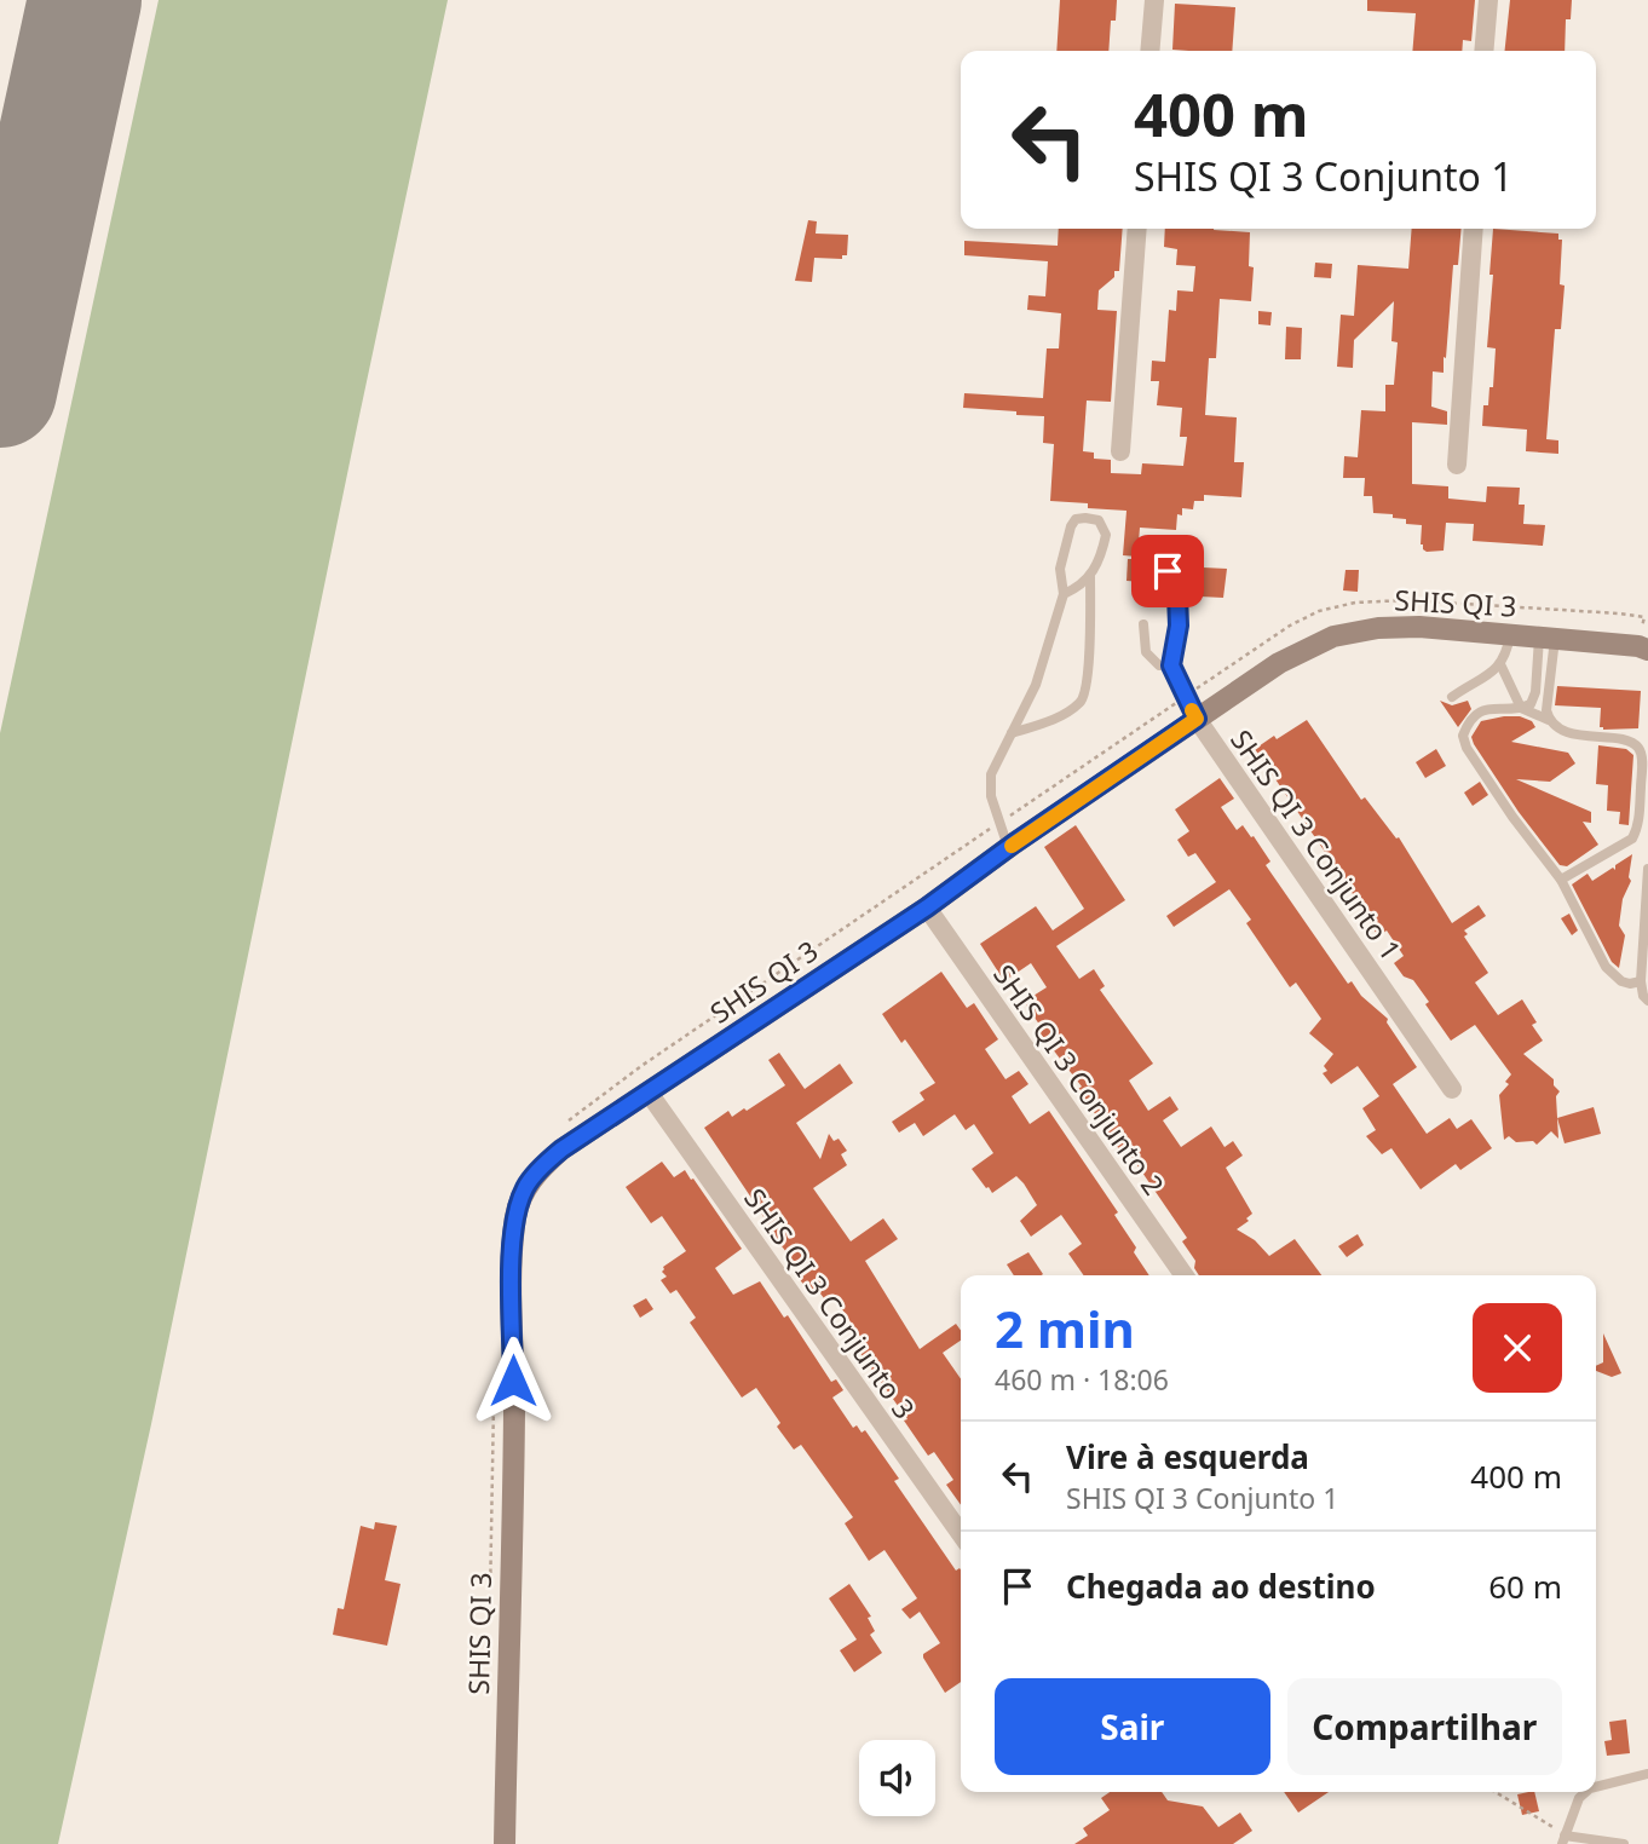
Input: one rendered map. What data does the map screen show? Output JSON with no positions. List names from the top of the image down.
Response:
{
  "streets": {
    "street": [
      "SHIS QI 3",
      "SHIS QI 3 Conjunto 1",
      "SHIS QI 3 Conjunto 2",
      "SHIS QI 3 Conjunto 3"
    ]
  },
  "crossings": [
    ["SHIS QI 3", "SHIS QI 3 Conjunto 1"],
    ["SHIS QI 3", "SHIS QI 3 Conjunto 2"],
    ["SHIS QI 3", "SHIS QI 3 Conjunto 3"]
  ],
  "page": {
    "turn": ["400 m", "SHIS QI 3 Conjunto 1"],
    "heading": ["2 min", "460 m · 18:06"],
    "list": [
      {
        "name": "Vire à esquerda",
        "note": "SHIS QI 3 Conjunto 1",
        "value": "400 m"
      },
      {
        "name": "Chegada ao destino",
        "value": "60 m"
      }
    ],
    "buttons": ["Sair", "Compartilhar"]
  }
}
